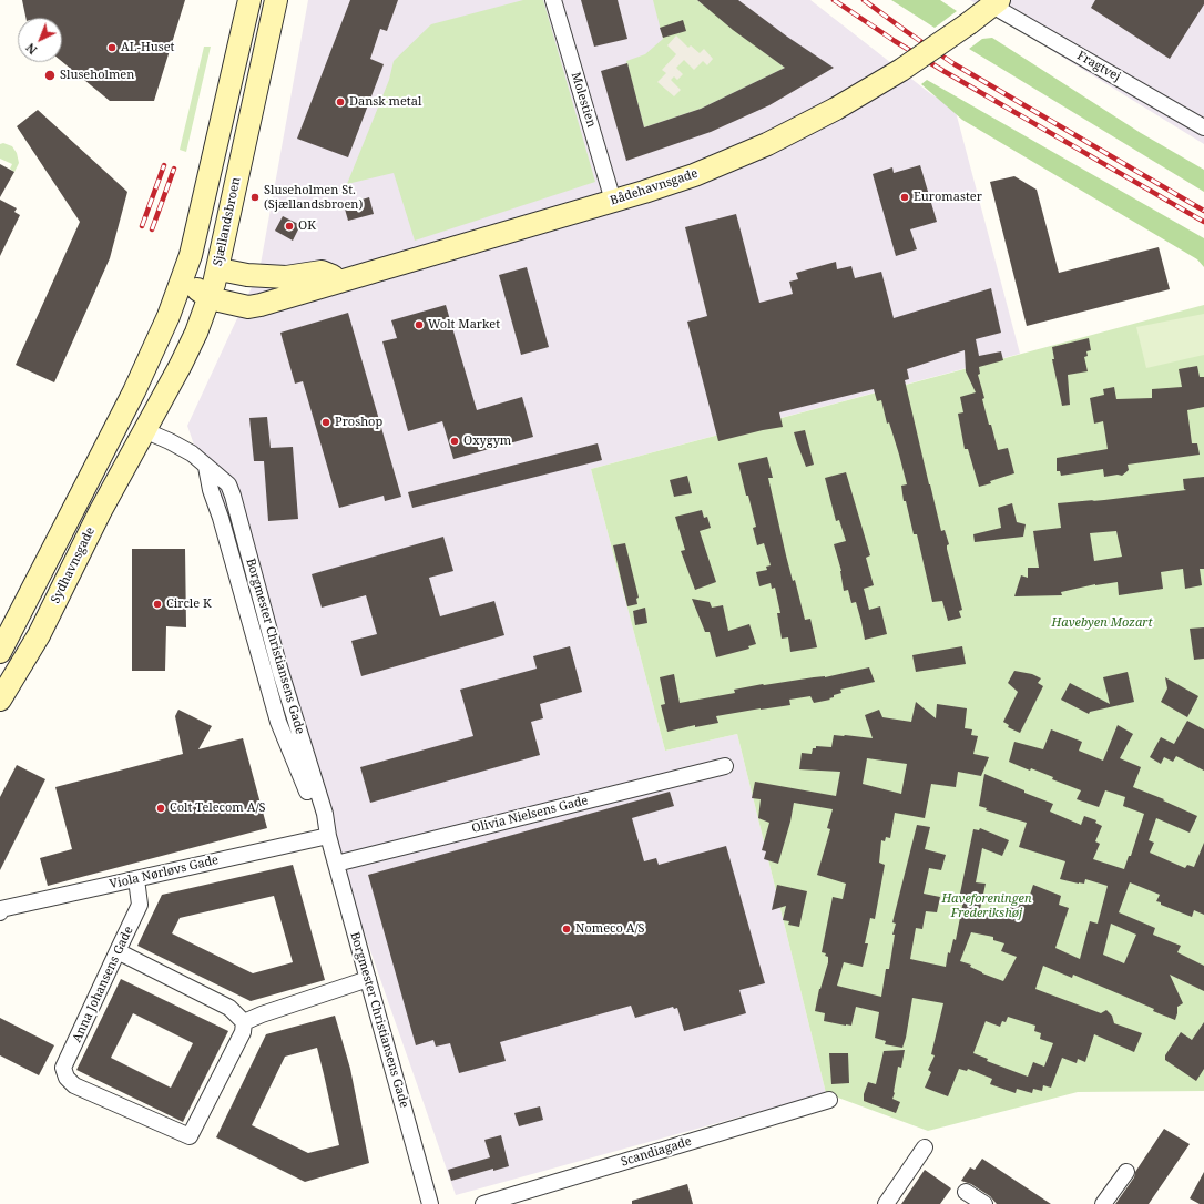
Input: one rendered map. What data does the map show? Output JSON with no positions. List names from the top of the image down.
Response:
{
  "streets": {
    "street": [
      "Fragtvej",
      "Molestien",
      "Bådehavnsgade",
      "Sjællandsbroen",
      "Sydhavnsgade",
      "Borgmester Christiansens Gade",
      "Olivia Nielsens Gade",
      "Viola Nørløvs Gade",
      "Anna Johansens Gade",
      "Scandiagade"
    ]
  },
  "crossings": [
    ["Fragtvej", "Bådehavnsgade"],
    ["Molestien", "Bådehavnsgade"],
    ["Bådehavnsgade", "Sjællandsbroen"],
    ["Sjællandsbroen", "Sydhavnsgade"],
    ["Sjællandsbroen", "Borgmester Christiansens Gade"],
    ["Sydhavnsgade", "Borgmester Christiansens Gade"],
    ["Borgmester Christiansens Gade", "Olivia Nielsens Gade"],
    ["Borgmester Christiansens Gade", "Viola Nørløvs Gade"],
    ["Viola Nørløvs Gade", "Anna Johansens Gade"]
  ],
  "parks": ["Havebyen Mozart", "Haveforeningen Frederikshøj"],
  "places": [
    "AL-Huset",
    "Sluseholmen",
    "Dansk metal",
    "Sluseholmen St. (Sjællandsbroen)",
    "Euromaster",
    "OK",
    "Wolt Market",
    "Proshop",
    "Oxygym",
    "Circle K",
    "Colt Telecom A/S",
    "Nomeco A/S"
  ],
  "north": "bottom left"
}
